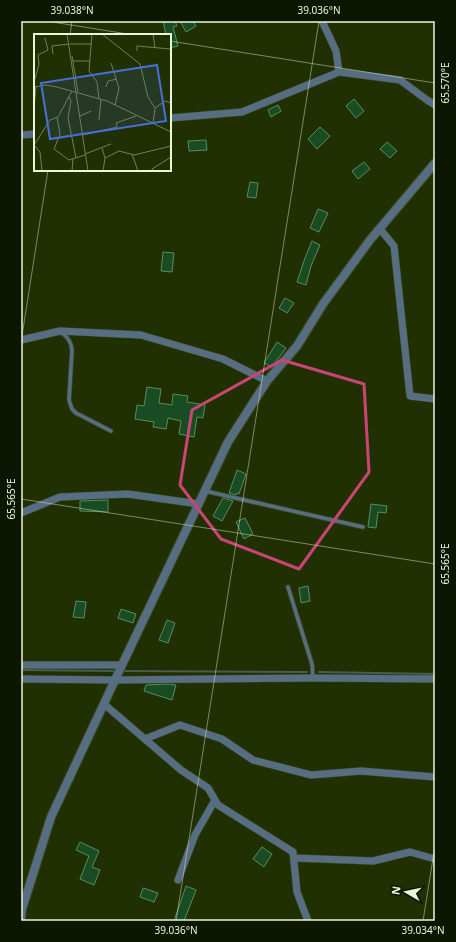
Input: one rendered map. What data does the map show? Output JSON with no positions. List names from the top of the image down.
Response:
{
  "north": "left",
  "coordinates": [
    "39.038°N",
    "39.036°N",
    "65.570°E",
    "65.565°E",
    "39.034°N"
  ]
}
